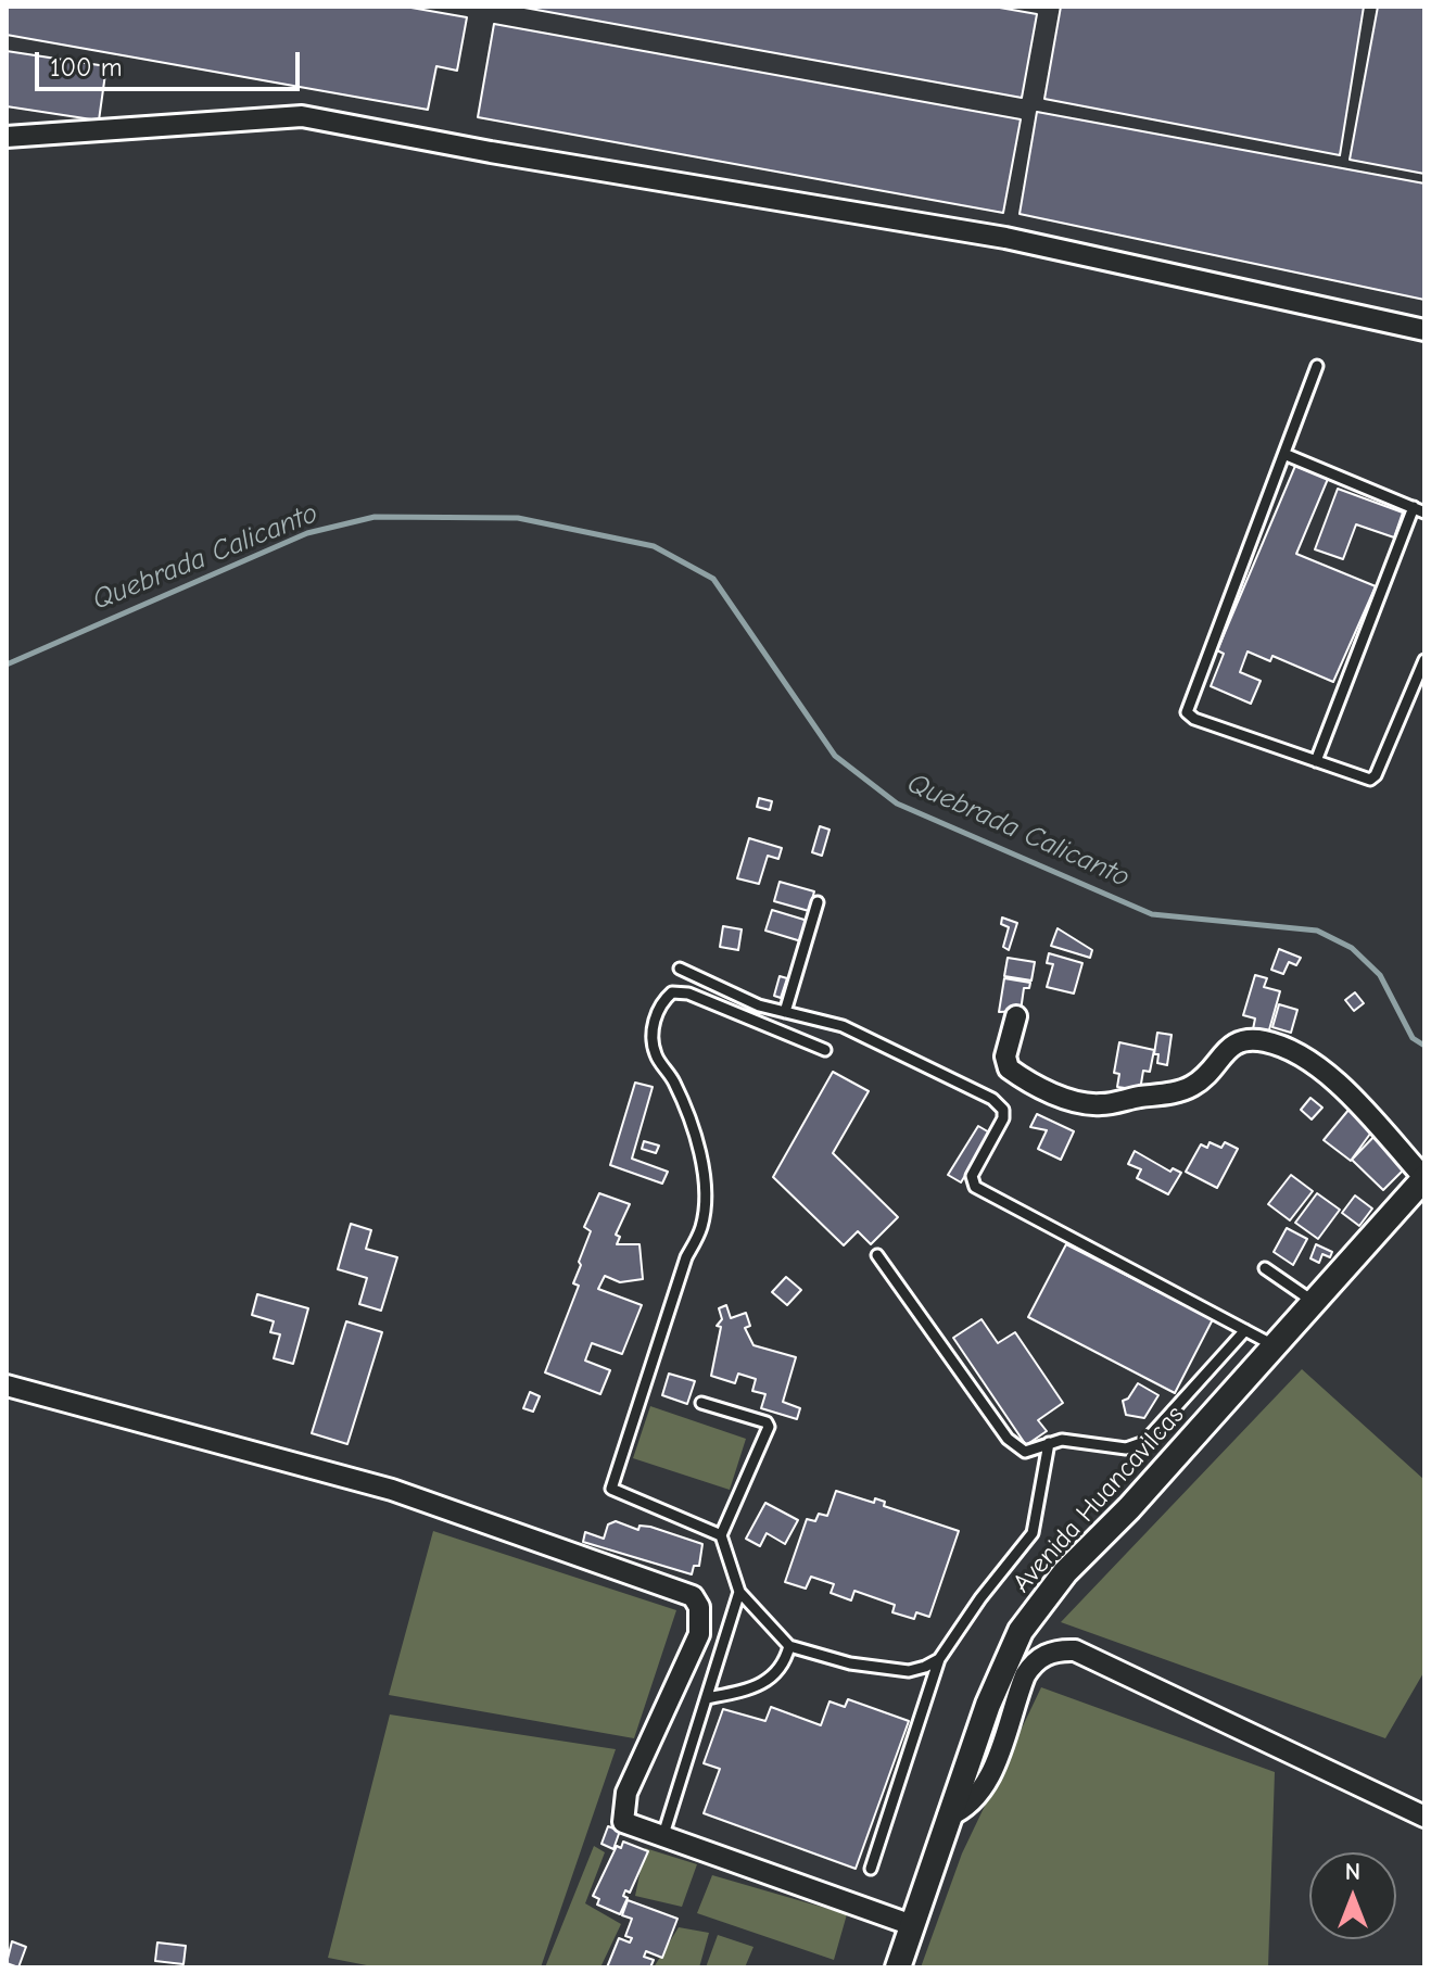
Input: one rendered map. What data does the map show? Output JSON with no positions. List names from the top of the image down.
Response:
{
  "streets": {
    "street": ["Avenida Huancavilcas"]
  },
  "water": ["Quebrada Calicanto"],
  "scale_bar": "100 m",
  "north": "top"
}
